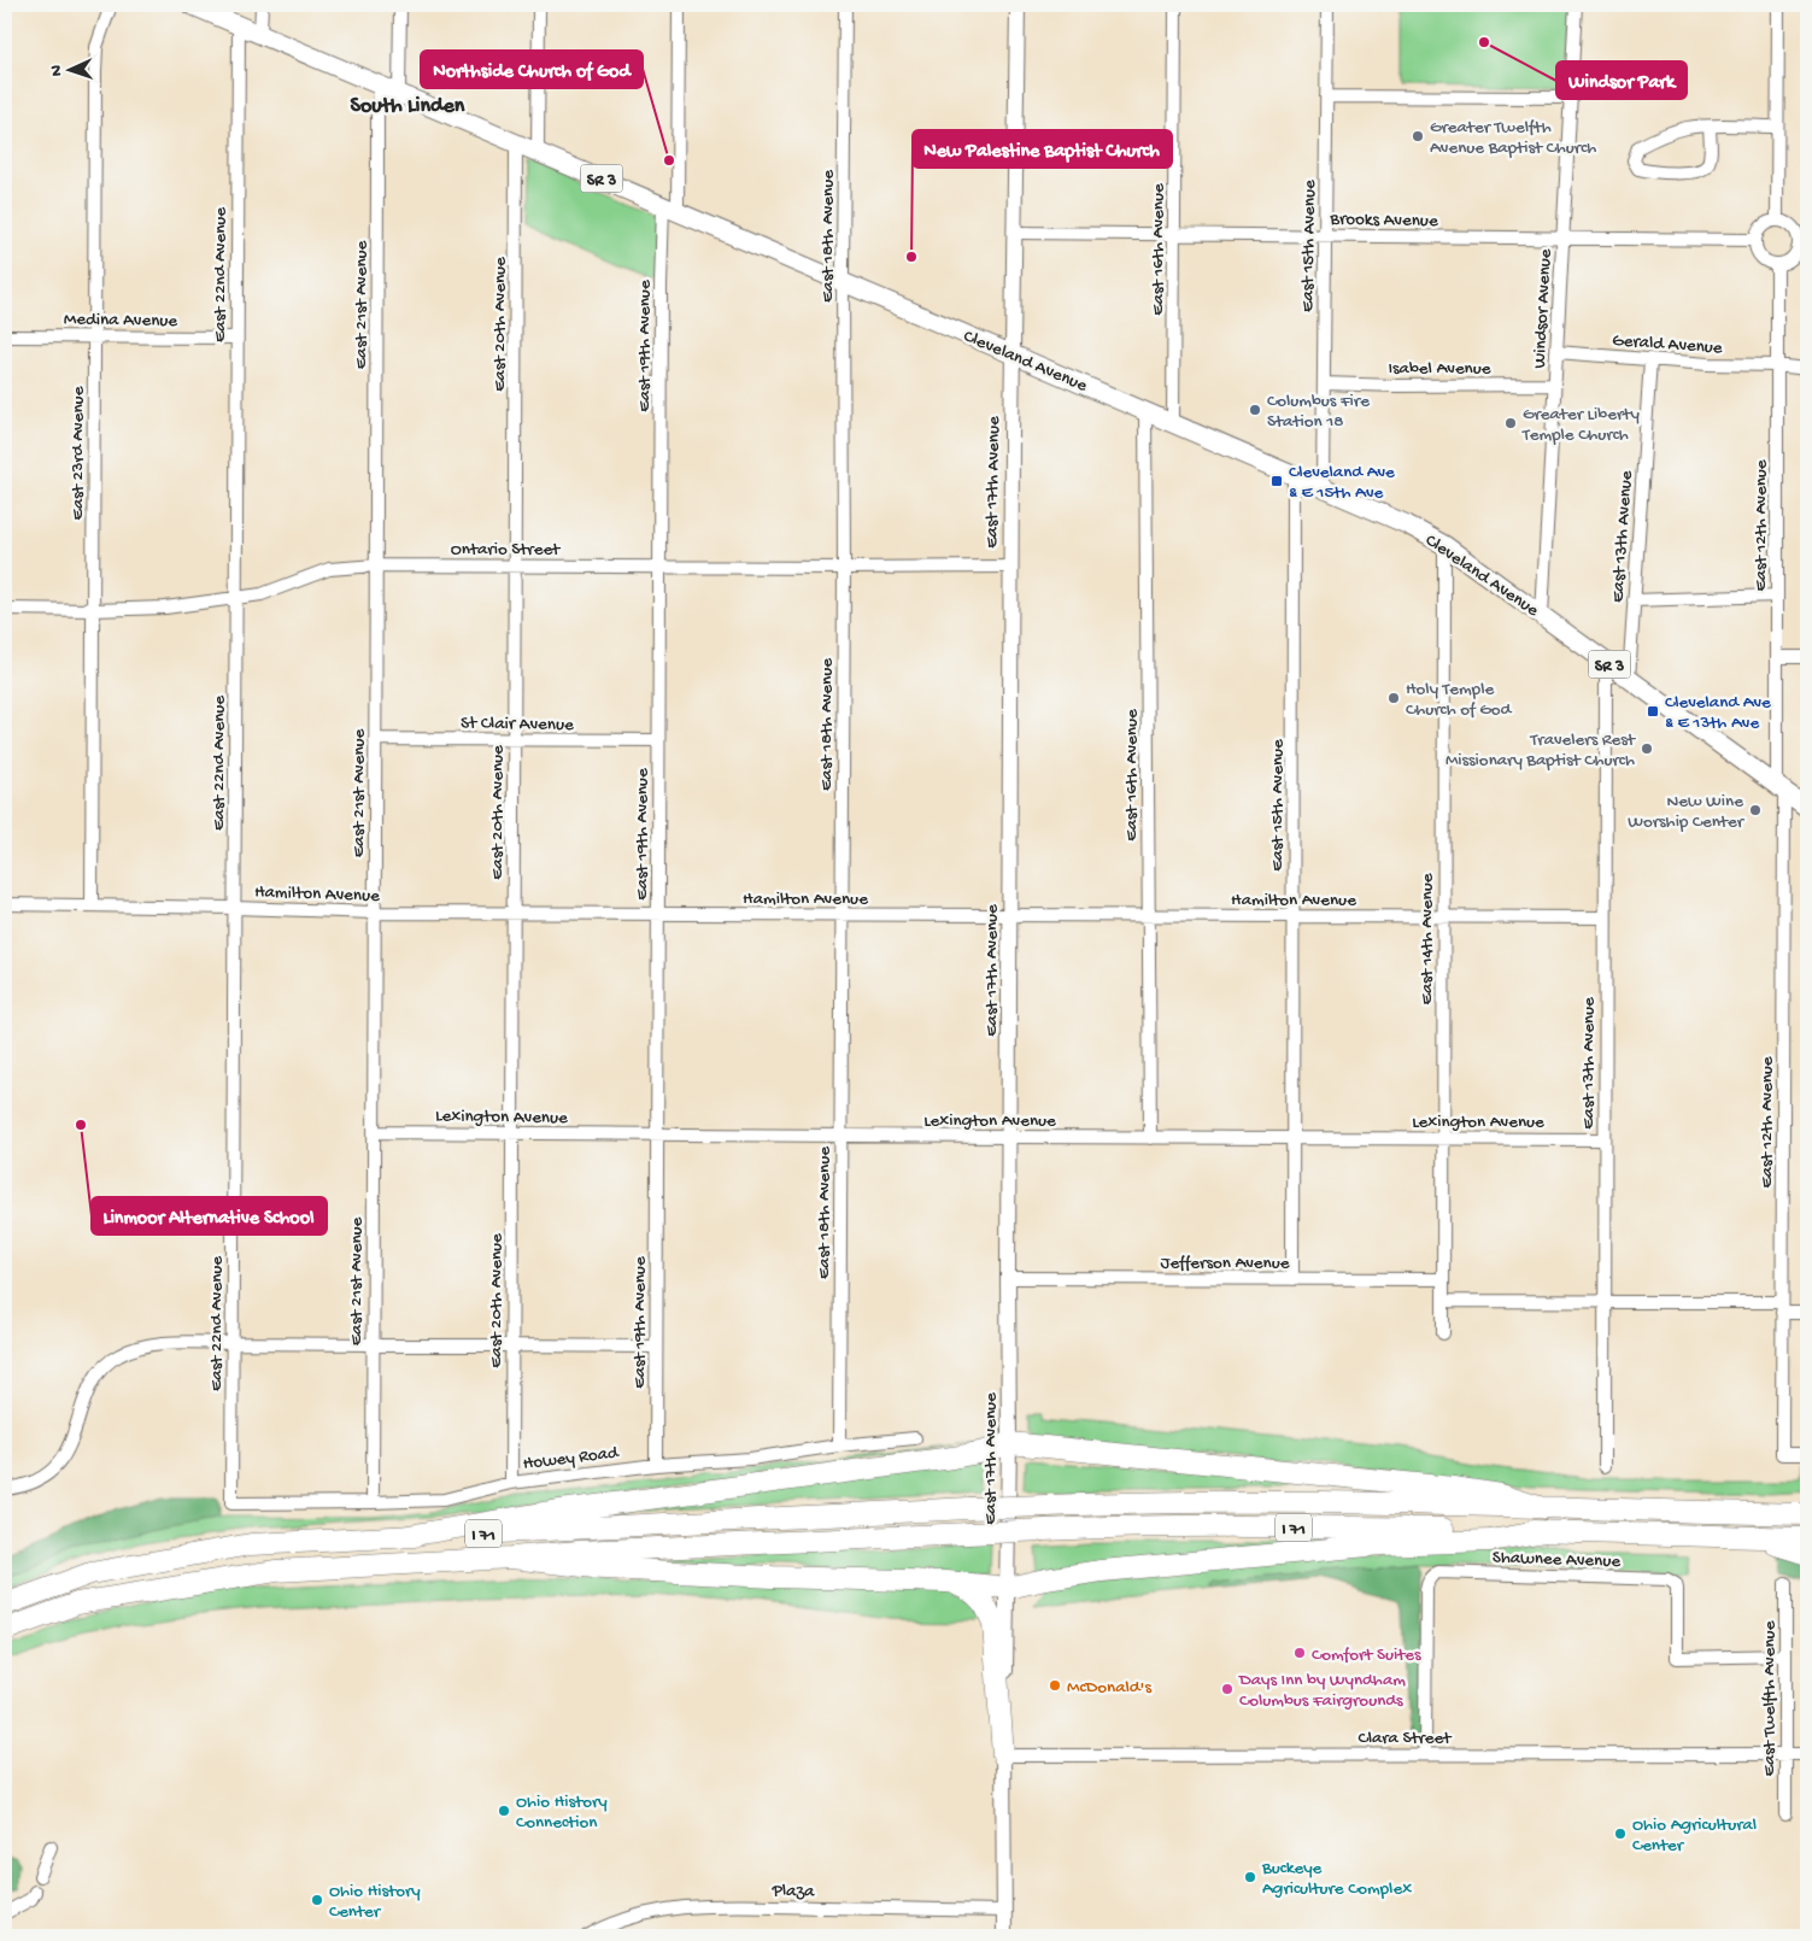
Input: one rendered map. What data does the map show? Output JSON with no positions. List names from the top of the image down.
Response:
{
  "streets": {
    "highway": ["I 71"],
    "main road": ["SR 3", "Cleveland Avenue"],
    "street": [
      "Brooks Avenue",
      "East 18th Avenue",
      "East 15th Avenue",
      "East 16th Avenue",
      "East 22nd Avenue",
      "East 21st Avenue",
      "Windsor Avenue",
      "Medina Avenue",
      "East 20th Avenue",
      "Gerald Avenue",
      "East 19th Avenue",
      "Isabel Avenue",
      "East 23rd Avenue",
      "East 17th Avenue",
      "East 12th Avenue",
      "East 13th Avenue",
      "Ontario Street",
      "St Clair Avenue",
      "Hamilton Avenue",
      "East 14th Avenue",
      "Lexington Avenue",
      "Jefferson Avenue",
      "Howey Road",
      "Shawnee Avenue",
      "East Twelfth Avenue",
      "Clara Street",
      "Plaza"
    ]
  },
  "crossings": [
    ["Brooks Avenue", "East 15th Avenue"],
    ["Brooks Avenue", "East 16th Avenue"],
    ["Brooks Avenue", "Windsor Avenue"],
    ["Brooks Avenue", "East 17th Avenue"],
    ["Brooks Avenue", "East 12th Avenue"],
    ["East 18th Avenue", "Cleveland Avenue"],
    ["East 18th Avenue", "Ontario Street"],
    ["East 18th Avenue", "Hamilton Avenue"],
    ["East 18th Avenue", "Lexington Avenue"],
    ["East 18th Avenue", "Howey Road"],
    ["East 15th Avenue", "Cleveland Avenue"],
    ["East 15th Avenue", "Isabel Avenue"],
    ["East 15th Avenue", "Hamilton Avenue"],
    ["East 15th Avenue", "Lexington Avenue"],
    ["East 15th Avenue", "Jefferson Avenue"],
    ["East 16th Avenue", "Cleveland Avenue"],
    ["East 16th Avenue", "Hamilton Avenue"],
    ["East 16th Avenue", "Lexington Avenue"],
    ["East 22nd Avenue", "Medina Avenue"],
    ["East 22nd Avenue", "Cleveland Avenue"],
    ["East 22nd Avenue", "Ontario Street"],
    ["East 22nd Avenue", "Hamilton Avenue"],
    ["East 22nd Avenue", "Howey Road"],
    ["East 21st Avenue", "Cleveland Avenue"],
    ["East 21st Avenue", "Ontario Street"],
    ["East 21st Avenue", "St Clair Avenue"],
    ["East 21st Avenue", "Hamilton Avenue"],
    ["East 21st Avenue", "Lexington Avenue"],
    ["East 21st Avenue", "Howey Road"],
    ["Windsor Avenue", "Gerald Avenue"],
    ["Windsor Avenue", "Cleveland Avenue"],
    ["Windsor Avenue", "Isabel Avenue"],
    ["Medina Avenue", "East 23rd Avenue"],
    ["East 20th Avenue", "Cleveland Avenue"],
    ["East 20th Avenue", "Ontario Street"],
    ["East 20th Avenue", "St Clair Avenue"],
    ["East 20th Avenue", "Hamilton Avenue"],
    ["East 20th Avenue", "Lexington Avenue"],
    ["East 20th Avenue", "Howey Road"],
    ["Gerald Avenue", "East 12th Avenue"],
    ["Gerald Avenue", "East 13th Avenue"],
    ["East 19th Avenue", "Cleveland Avenue"],
    ["East 19th Avenue", "Ontario Street"],
    ["East 19th Avenue", "St Clair Avenue"],
    ["East 19th Avenue", "Hamilton Avenue"],
    ["East 19th Avenue", "Lexington Avenue"],
    ["East 19th Avenue", "Howey Road"],
    ["Cleveland Avenue", "East 17th Avenue"],
    ["Cleveland Avenue", "East 12th Avenue"],
    ["Cleveland Avenue", "East 13th Avenue"],
    ["Cleveland Avenue", "East 14th Avenue"],
    ["East 23rd Avenue", "Ontario Street"],
    ["East 23rd Avenue", "Hamilton Avenue"],
    ["East 17th Avenue", "Ontario Street"],
    ["East 17th Avenue", "Hamilton Avenue"],
    ["East 17th Avenue", "Lexington Avenue"],
    ["East 17th Avenue", "Jefferson Avenue"],
    ["East 17th Avenue", "Clara Street"],
    ["East 17th Avenue", "Plaza"],
    ["East 13th Avenue", "Hamilton Avenue"],
    ["East 13th Avenue", "Lexington Avenue"],
    ["Hamilton Avenue", "East 14th Avenue"],
    ["East 14th Avenue", "Lexington Avenue"],
    ["East 14th Avenue", "Jefferson Avenue"],
    ["Shawnee Avenue", "East Twelfth Avenue"],
    ["Shawnee Avenue", "Clara Street"],
    ["East Twelfth Avenue", "Clara Street"]
  ],
  "districts": ["South Linden"],
  "places": {
    "other": [
      "Windsor Park",
      "Greater Twelfth Avenue Baptist Church",
      "Northside Church of God",
      "New Palestine Baptist Church",
      "Columbus Fire Station 18",
      "Greater Liberty Temple Church",
      "Holy Temple Church of God",
      "Travelers Rest Missionary Baptist Church",
      "New Wine Worship Center",
      "Linmoor Alternative School",
      "Comfort Suites",
      "McDonald's",
      "Days Inn by Wyndham Columbus Fairgrounds",
      "Ohio History Connection",
      "Ohio Agricultural Center",
      "Buckeye Agriculture Complex",
      "Ohio History Center"
    ],
    "transit": ["Cleveland Ave & E 15th Ave", "Cleveland Ave & E 13th Ave"]
  },
  "north": "left"
}
